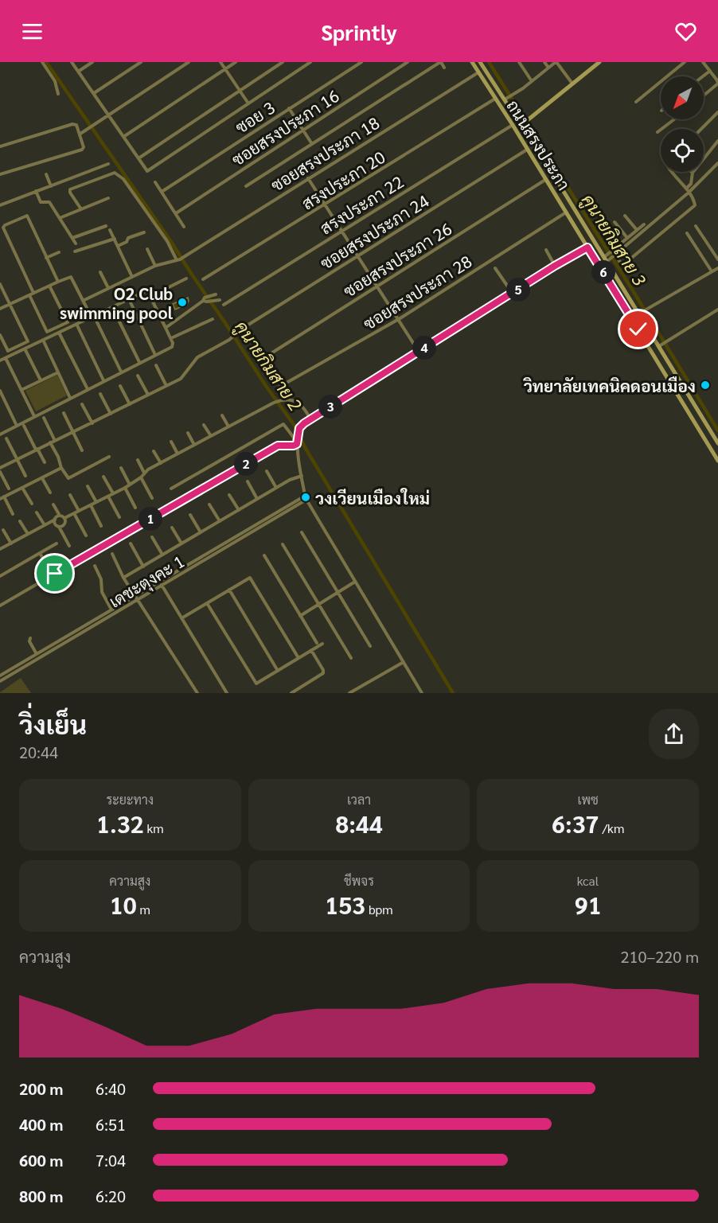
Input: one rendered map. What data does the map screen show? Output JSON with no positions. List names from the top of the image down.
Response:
{
  "streets": {
    "main road": ["ถนนสรงประภา"],
    "street": [
      "ซอย 3",
      "ซอยสรงประภา 16",
      "ซอยสรงประภา 18",
      "สรงประภา 20",
      "สรงประภา 22",
      "ซอยสรงประภา 24",
      "ซอยสรงประภา 26",
      "ซอยสรงประภา 28",
      "เดชะตุงคะ 1"
    ]
  },
  "crossings": [
    ["ถนนสรงประภา", "ซอยสรงประภา 18"],
    ["ถนนสรงประภา", "สรงประภา 20"],
    ["ถนนสรงประภา", "สรงประภา 22"],
    ["ถนนสรงประภา", "ซอยสรงประภา 24"],
    ["ถนนสรงประภา", "ซอยสรงประภา 26"],
    ["ถนนสรงประภา", "ซอยสรงประภา 28"]
  ],
  "water": ["คูนายกิมสาย 3", "คูนายกิมสาย 2"],
  "places": ["O2 Club swimming pool", "วิทยาลัยเทคนิคดอนเมือง", "วงเวียนเมืองใหม่"],
  "north": "bottom left",
  "page": {
    "header": "Sprintly",
    "pins": [
      "6",
      "5",
      "4",
      "3",
      "2",
      "1"
    ],
    "heading": ["วิ่งเย็น", "20:44"],
    "stats": [
      ["ระยะทาง", "1.32 km"],
      ["เวลา", "8:44"],
      ["เพซ", "6:37 /km"],
      ["ความสูง", "10 m"],
      ["ชีพจร", "153 bpm"],
      ["kcal", "91"]
    ],
    "chart": ["ความสูง", "210–220 m"],
    "list": [
      {
        "name": "200 m",
        "note": "6:40"
      },
      {
        "name": "400 m",
        "note": "6:51"
      },
      {
        "name": "600 m",
        "note": "7:04"
      },
      {
        "name": "800 m",
        "note": "6:20"
      }
    ]
  }
}
